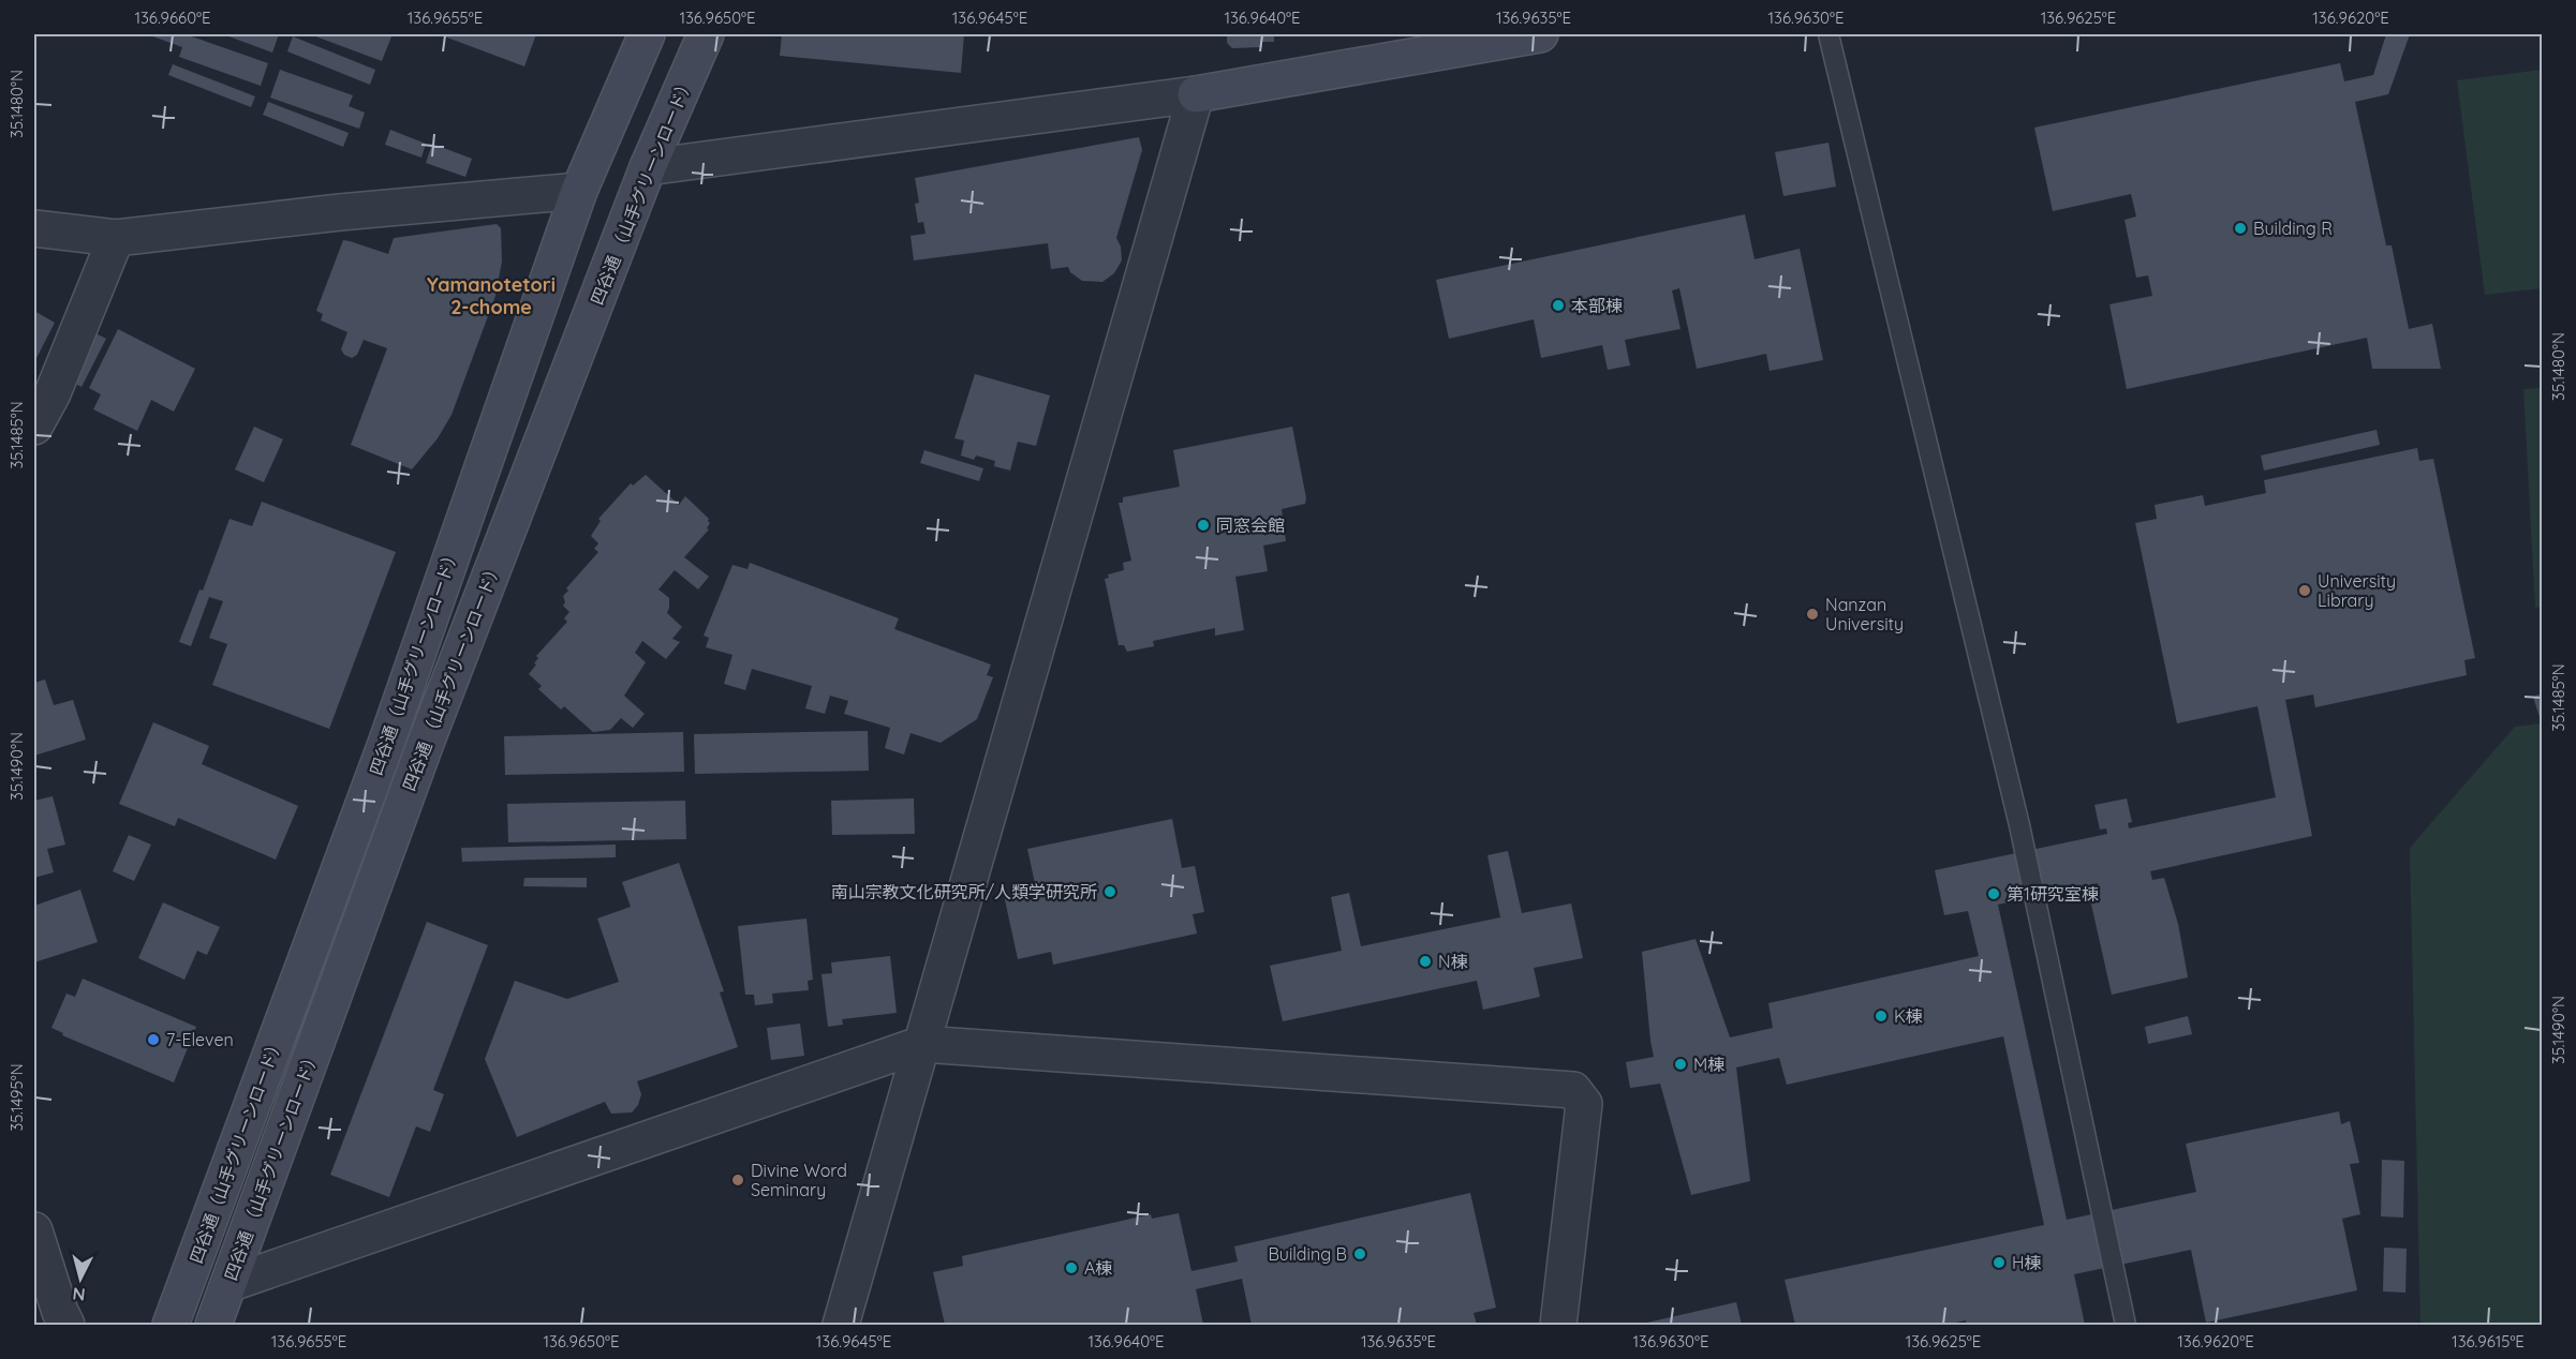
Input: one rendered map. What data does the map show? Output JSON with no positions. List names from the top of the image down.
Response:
{
  "streets": {
    "street": ["四谷通 （山手グリーンロード）", "四谷通（山手グリーンロード）"]
  },
  "districts": ["Yamanotetori 2-chome"],
  "places": [
    "Building R",
    "本部棟",
    "同窓会館",
    "University Library",
    "Nanzan University",
    "南山宗教文化研究所/人類学研究所",
    "第1研究室棟",
    "N棟",
    "K棟",
    "7-Eleven",
    "M棟",
    "Divine Word Seminary",
    "Building B",
    "H棟",
    "A棟"
  ],
  "north": "bottom",
  "coordinates": [
    "136.9660°E",
    "136.9655°E",
    "136.9650°E",
    "136.9645°E",
    "136.9640°E",
    "136.9635°E",
    "136.9630°E",
    "136.9625°E",
    "136.9620°E",
    "35.1480°N",
    "35.1485°N",
    "35.1490°N",
    "35.1495°N",
    "136.9615°E"
  ]
}
